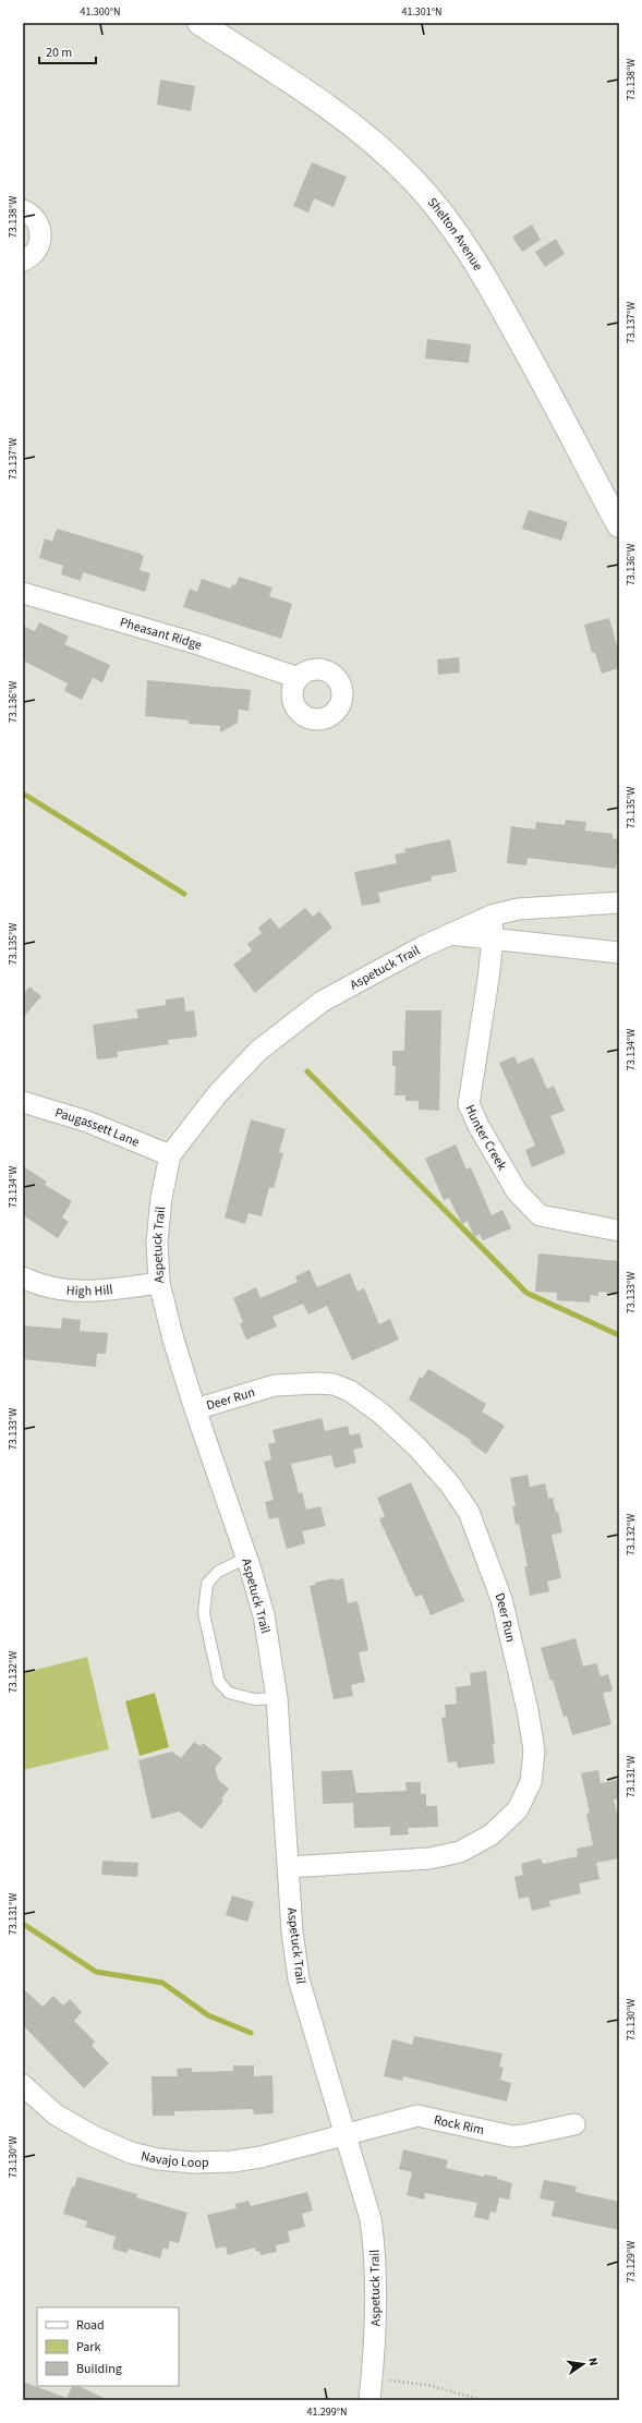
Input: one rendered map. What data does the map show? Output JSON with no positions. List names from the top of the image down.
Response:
{
  "streets": {
    "main road": ["Shelton Avenue"],
    "street": [
      "Pheasant Ridge",
      "Aspetuck Trail",
      "Paugassett Lane",
      "Hunter Creek",
      "High Hill",
      "Deer Run",
      "Rock Rim",
      "Navajo Loop"
    ]
  },
  "crossings": [
    ["Aspetuck Trail", "Paugassett Lane"],
    ["Aspetuck Trail", "Hunter Creek"],
    ["Aspetuck Trail", "High Hill"],
    ["Aspetuck Trail", "Deer Run"],
    ["Aspetuck Trail", "Rock Rim"],
    ["Aspetuck Trail", "Navajo Loop"],
    ["Rock Rim", "Navajo Loop"]
  ],
  "legend": ["Road", "Park", "Building"],
  "scale_bar": "20 m",
  "north": "right",
  "coordinates": [
    "41.300°N",
    "41.301°N",
    "73.138°W",
    "73.137°W",
    "73.136°W",
    "73.135°W",
    "73.134°W",
    "73.133°W",
    "73.132°W",
    "73.131°W",
    "73.130°W",
    "73.129°W",
    "41.299°N"
  ]
}
